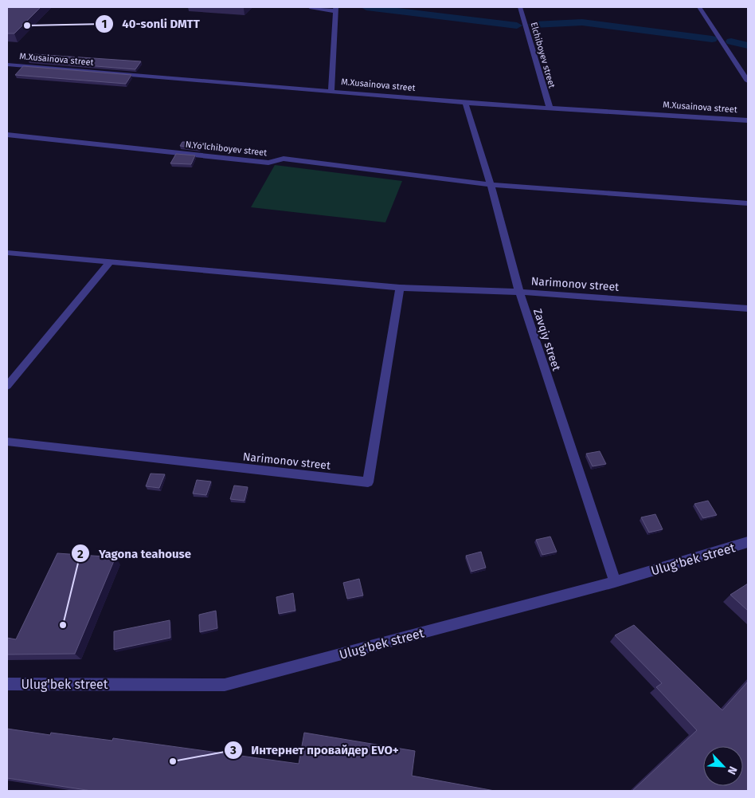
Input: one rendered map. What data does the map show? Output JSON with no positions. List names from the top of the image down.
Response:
{
  "streets": {
    "street": [
      "Elchiboyev street",
      "M.Xusainova street",
      "N.Yo'lchiboyev street",
      "Narimonov street",
      "Zavqiy street",
      "Ulug'bek street"
    ]
  },
  "crossings": [
    ["Elchiboyev street", "M.Xusainova street"],
    ["M.Xusainova street", "Zavqiy street"],
    ["N.Yo'lchiboyev street", "Zavqiy street"],
    ["Narimonov street", "Zavqiy street"],
    ["Zavqiy street", "Ulug'bek street"]
  ],
  "places": ["40-sonli DMTT", "Yagona teahouse", "Интернет провайдер EVO+"],
  "north": "bottom right"
}
